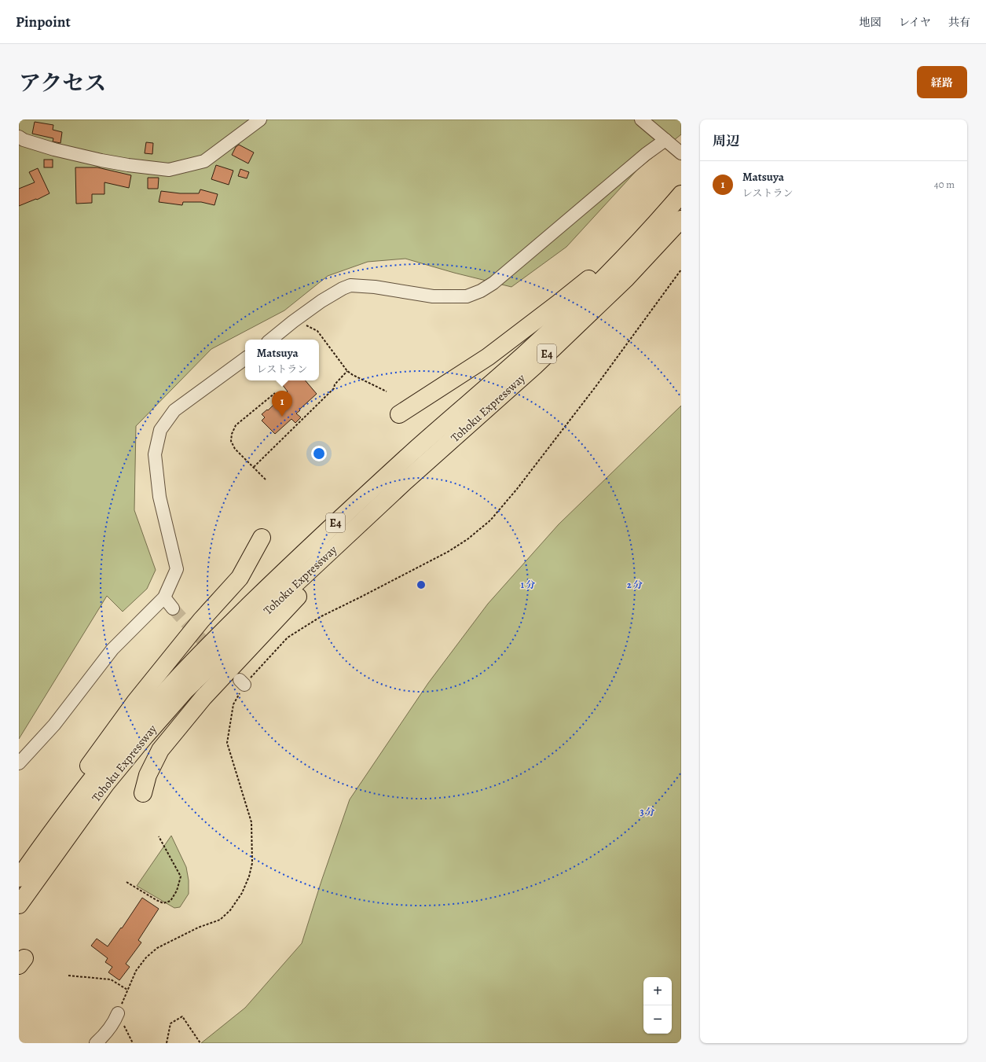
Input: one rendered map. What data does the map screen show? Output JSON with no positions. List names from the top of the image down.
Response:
{
  "streets": {
    "highway": ["E4", "Tohoku Expressway"]
  },
  "page": {
    "header": "Pinpoint",
    "nav": ["地図", "レイヤ", "共有"],
    "title": "アクセス",
    "buttons": "経路",
    "heading": "周辺",
    "list": [
      {
        "mark": "1",
        "name": "Matsuya",
        "note": "レストラン",
        "value": "40 m"
      }
    ],
    "popup": ["Matsuya", "レストラン"],
    "pins": "1",
    "map_buttons": ["+", "−"]
  },
  "rings": ["1 分", "2 分", "3 分"]
}
